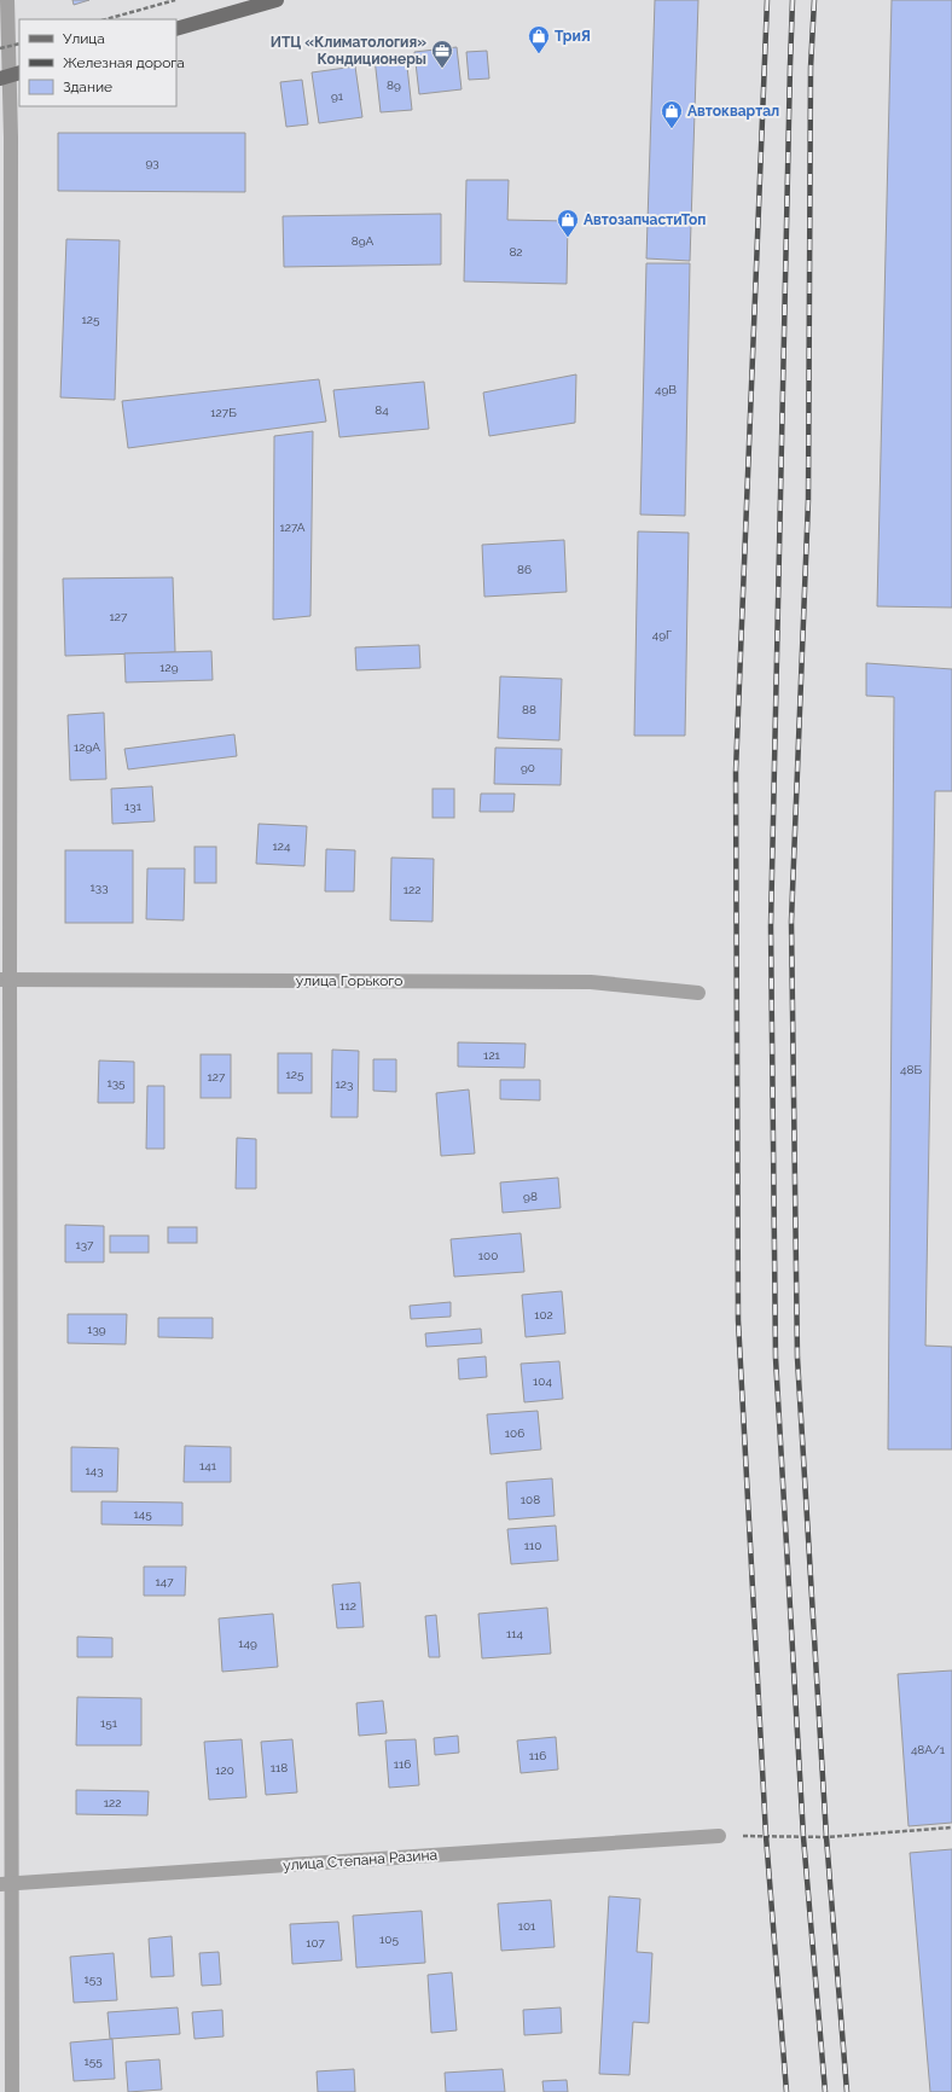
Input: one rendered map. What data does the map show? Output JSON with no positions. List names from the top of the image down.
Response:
{
  "streets": {
    "street": ["улица Горького", "улица Степана Разина"]
  },
  "places": {
    "shop": ["ТриЯ", "Автоквартал", "АвтозапчастиТоп"],
    "office": ["ИТЦ «Климатология» Кондиционеры"]
  },
  "house_numbers": [
    "89",
    "91",
    "93",
    "89А",
    "82",
    "125",
    "49В",
    "84",
    "127Б",
    "127А",
    "86",
    "127",
    "49Г",
    "129",
    "88",
    "129А",
    "90",
    "131",
    "124",
    "133",
    "122",
    "121",
    "48Б",
    "125",
    "127",
    "135",
    "123",
    "98",
    "137",
    "100",
    "102",
    "139",
    "104",
    "106",
    "141",
    "143",
    "108",
    "145",
    "110",
    "147",
    "112",
    "114",
    "149",
    "151",
    "48А/1",
    "116",
    "116",
    "118",
    "120",
    "122",
    "101",
    "105",
    "107",
    "153",
    "155"
  ],
  "legend": ["Улица", "Железная дорога", "Здание"]
}
